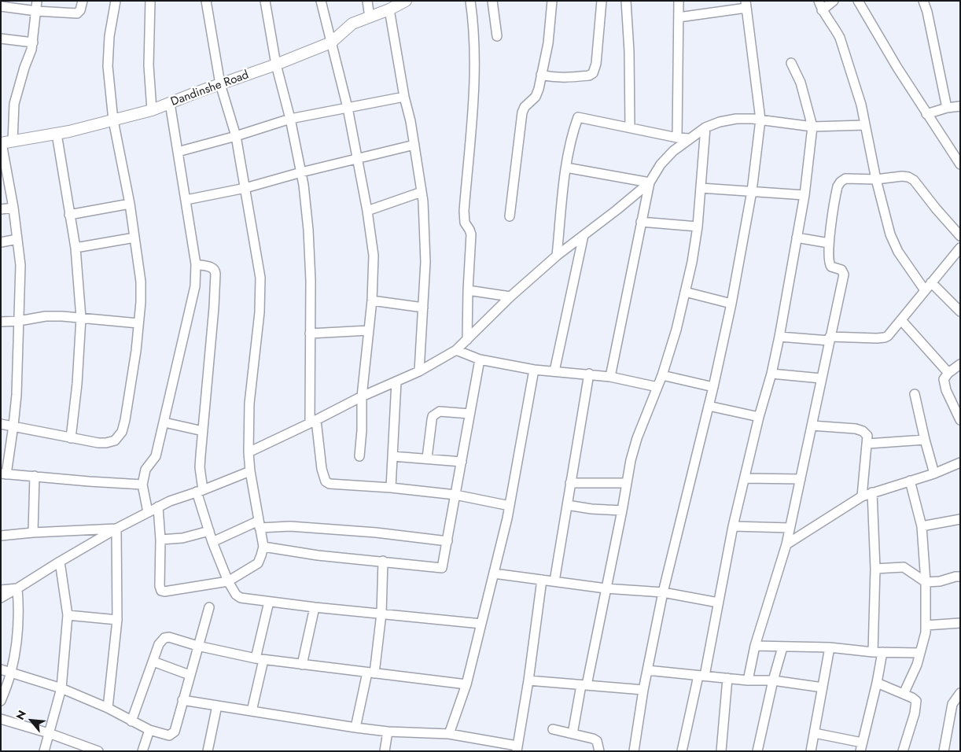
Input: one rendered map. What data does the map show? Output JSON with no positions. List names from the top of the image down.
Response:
{
  "streets": {
    "street": ["Dandinshe Road"]
  },
  "north": "top left"
}
